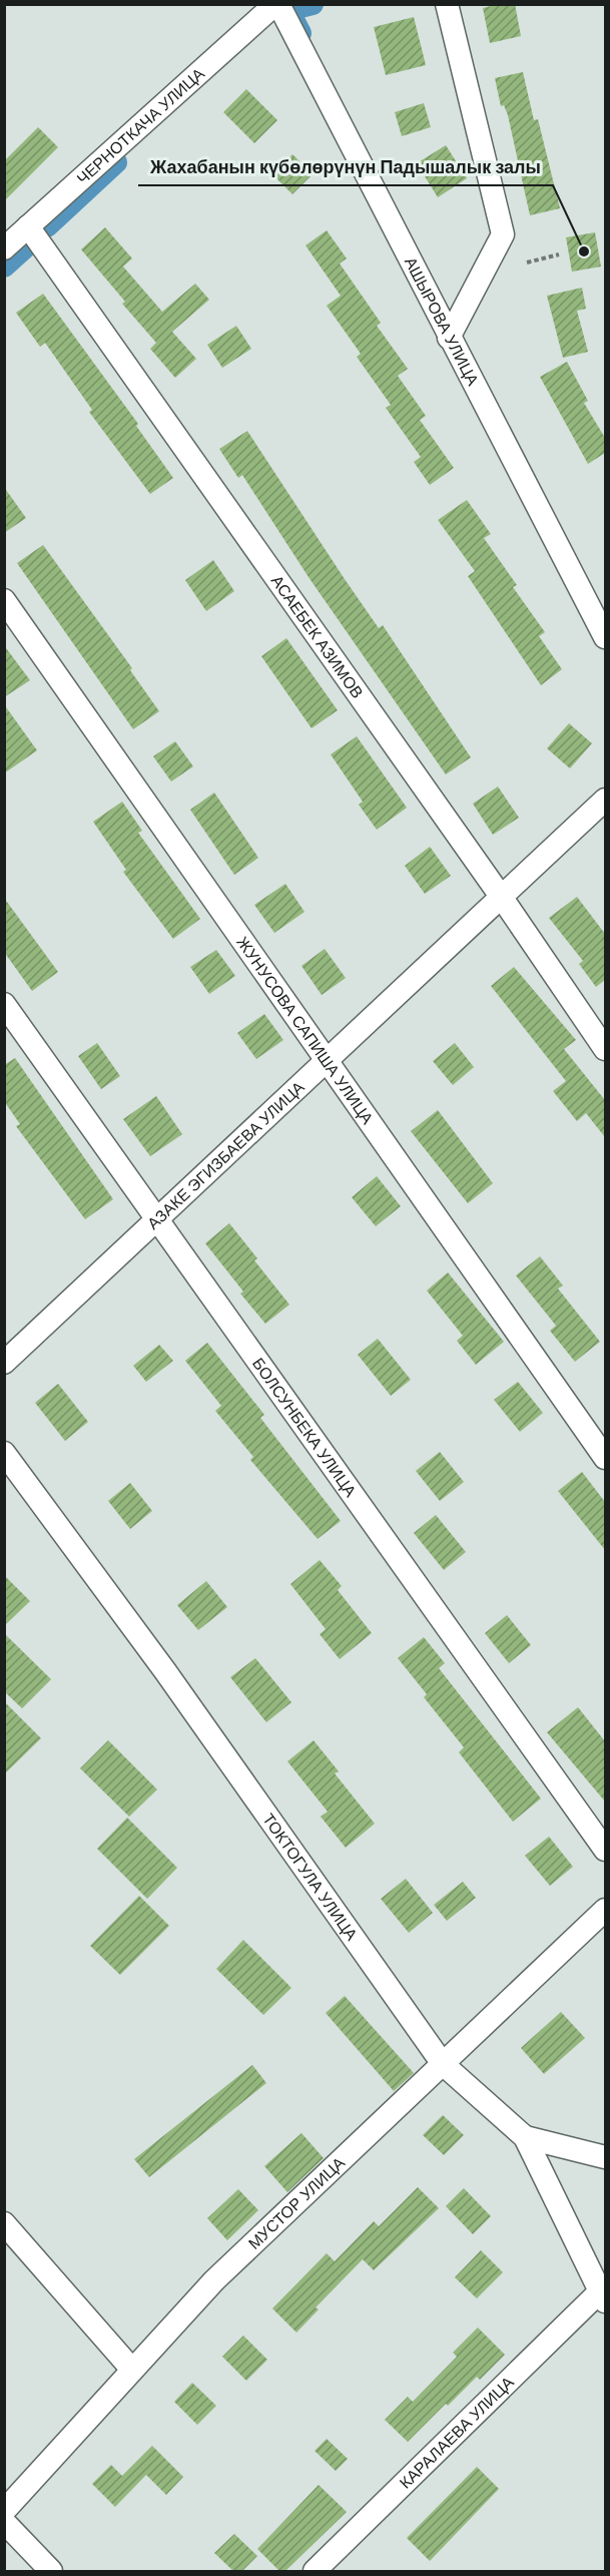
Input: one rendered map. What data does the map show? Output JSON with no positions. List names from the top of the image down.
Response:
{
  "streets": {
    "street": [
      "ЧЕРНОТКАЧА УЛИЦА",
      "АШЫРОВА УЛИЦА",
      "АСАЕБЕК АЗИМОВ",
      "ЖУНУСОВА САПИША УЛИЦА",
      "АЗАКЕ ЭГИЗБАЕВА УЛИЦА",
      "БОЛСУНБЕКА УЛИЦА",
      "ТОКТОГУЛА УЛИЦА",
      "МУСТОР УЛИЦА",
      "КАРАЛАЕВА УЛИЦА"
    ]
  },
  "crossings": [
    ["ЧЕРНОТКАЧА УЛИЦА", "АШЫРОВА УЛИЦА"],
    ["ЧЕРНОТКАЧА УЛИЦА", "АСАЕБЕК АЗИМОВ"],
    ["АСАЕБЕК АЗИМОВ", "АЗАКЕ ЭГИЗБАЕВА УЛИЦА"],
    ["ЖУНУСОВА САПИША УЛИЦА", "АЗАКЕ ЭГИЗБАЕВА УЛИЦА"],
    ["АЗАКЕ ЭГИЗБАЕВА УЛИЦА", "БОЛСУНБЕКА УЛИЦА"],
    ["ТОКТОГУЛА УЛИЦА", "МУСТОР УЛИЦА"],
    ["ТОКТОГУЛА УЛИЦА", "КАРАЛАЕВА УЛИЦА"]
  ],
  "places": ["Жахабанын күбөлөрүнүн Падышалык залы"]
}
